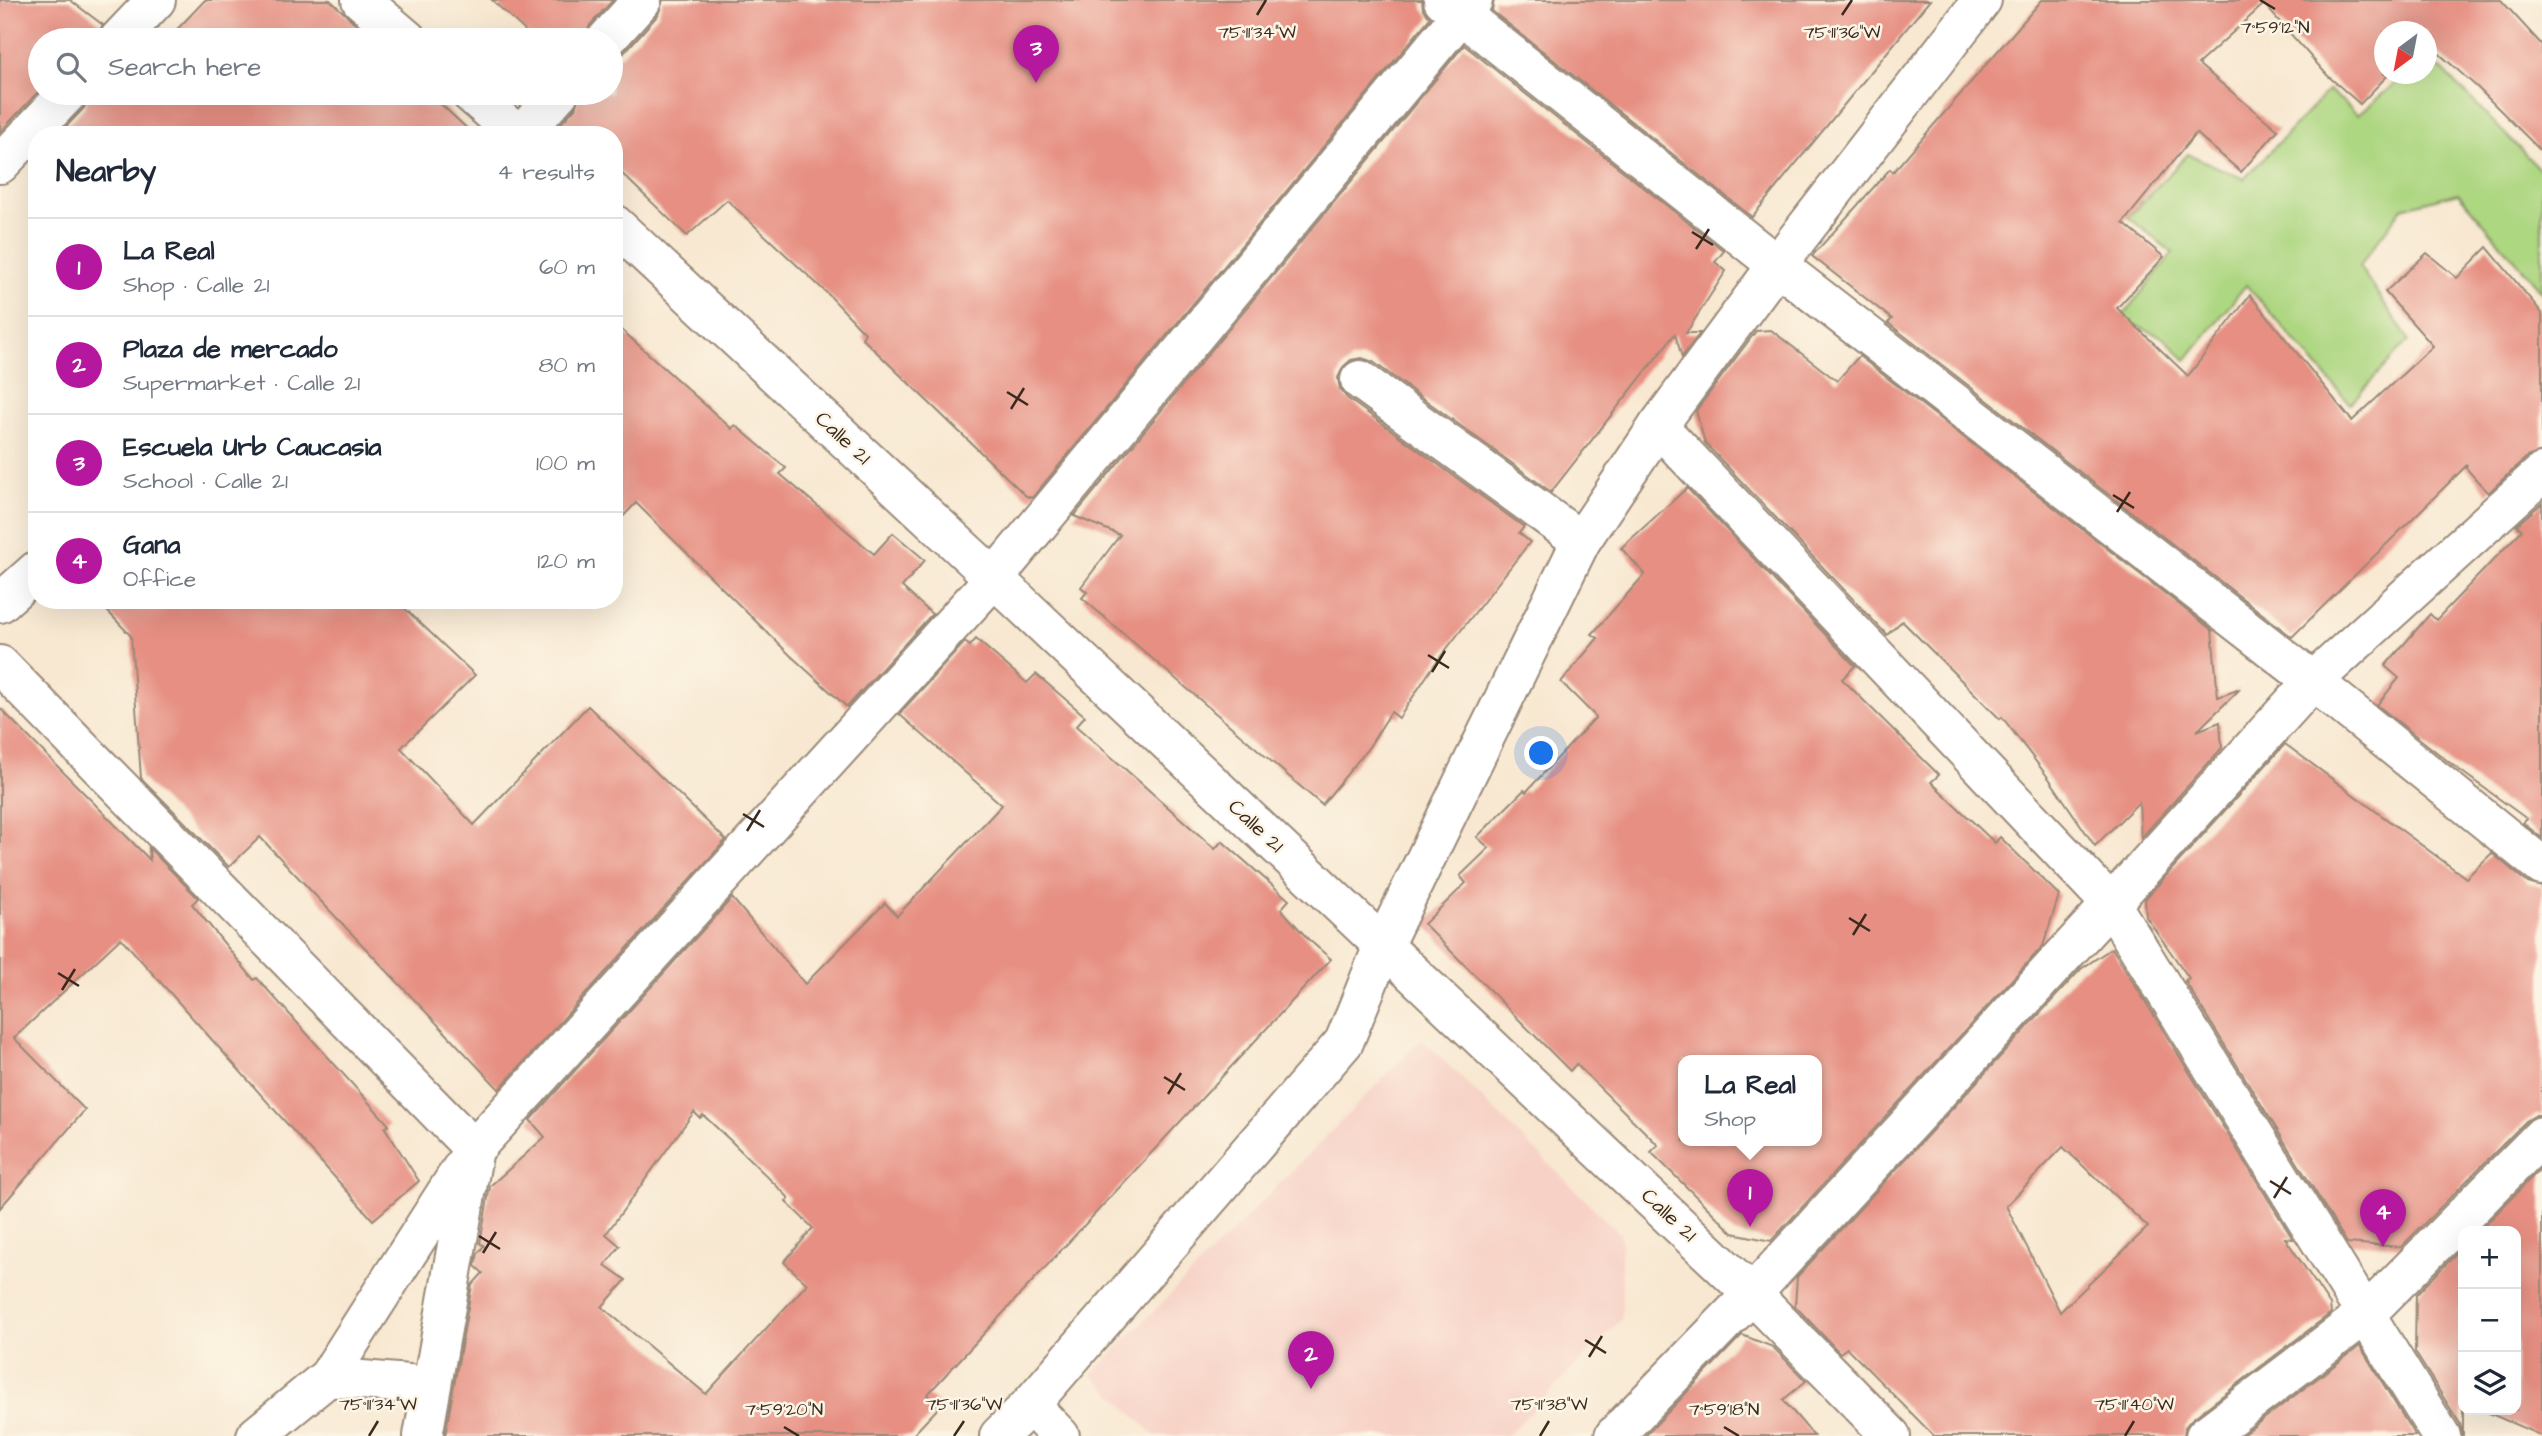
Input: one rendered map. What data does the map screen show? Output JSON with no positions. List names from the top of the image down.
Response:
{
  "streets": {
    "street": ["Calle 21"]
  },
  "north": "bottom left",
  "page": {
    "pins": [
      "3",
      "1",
      "4",
      "2"
    ],
    "search": "Search here",
    "heading": ["Nearby", "4 results"],
    "list": [
      {
        "mark": "1",
        "name": "La Real",
        "note": "Shop · Calle 21",
        "value": "60 m"
      },
      {
        "mark": "2",
        "name": "Plaza de mercado",
        "note": "Supermarket · Calle 21",
        "value": "80 m"
      },
      {
        "mark": "3",
        "name": "Escuela Urb Caucasia",
        "note": "School · Calle 21",
        "value": "100 m"
      },
      {
        "mark": "4",
        "name": "Gana",
        "note": "Office",
        "value": "120 m"
      }
    ],
    "popup": ["La Real", "Shop"],
    "map_buttons": ["+", "−"]
  },
  "coordinates": [
    "7°59'12\"N",
    "75°11'34\"W",
    "75°11'36\"W",
    "75°11'38\"W",
    "75°11'40\"W",
    "7°59'20\"N",
    "7°59'18\"N"
  ]
}
